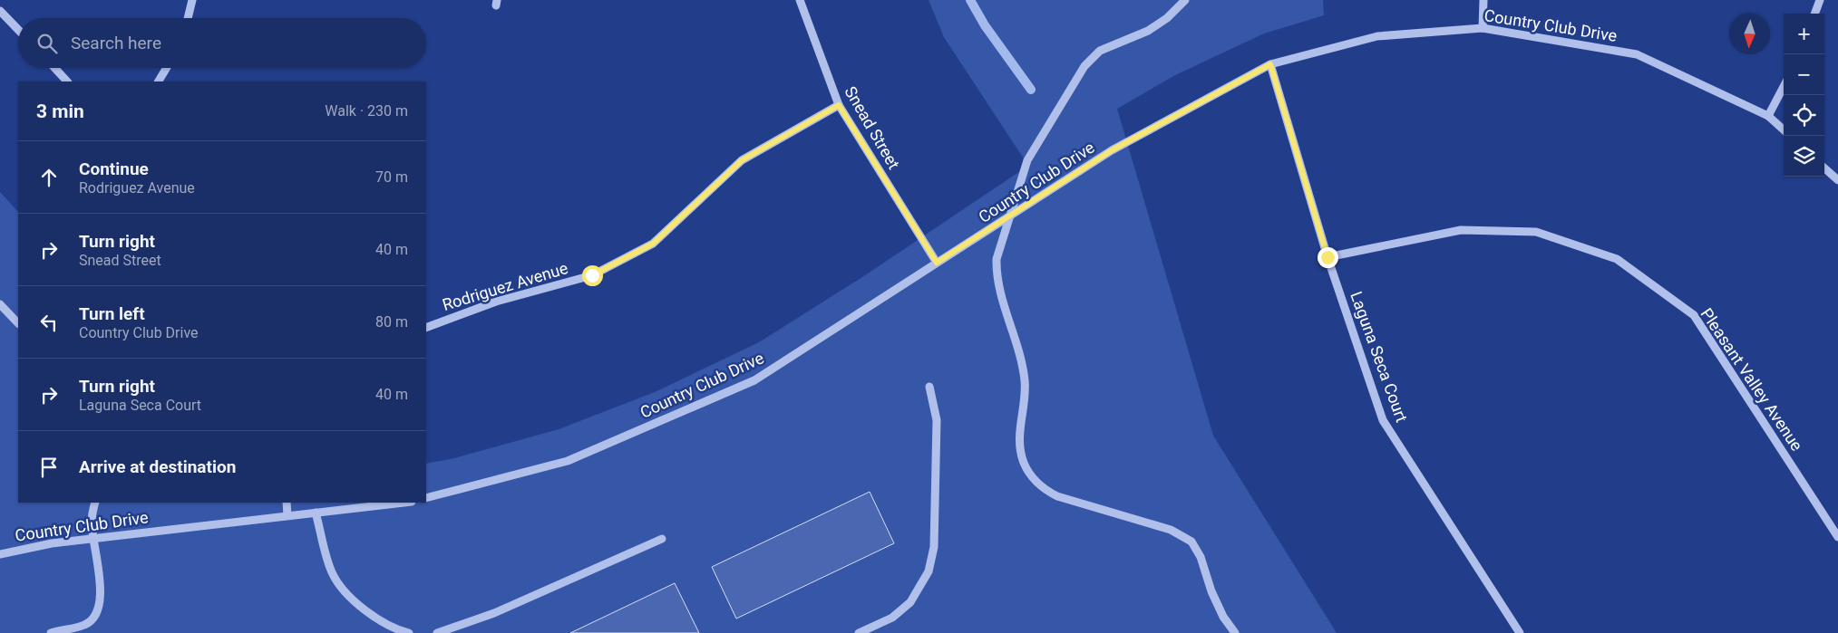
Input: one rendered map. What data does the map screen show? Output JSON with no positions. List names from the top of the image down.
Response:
{
  "streets": {
    "street": [
      "Country Club Drive",
      "Snead Street",
      "Rodriguez Avenue",
      "Laguna Seca Court",
      "Pleasant Valley Avenue"
    ]
  },
  "crossings": [
    ["Country Club Drive", "Snead Street"],
    ["Country Club Drive", "Laguna Seca Court"],
    ["Snead Street", "Rodriguez Avenue"],
    ["Laguna Seca Court", "Pleasant Valley Avenue"]
  ],
  "north": "bottom",
  "page": {
    "map_buttons": ["+", "−"],
    "search": "Search here",
    "heading": ["3 min", "Walk · 230 m"],
    "list": [
      ["Continue", "Rodriguez Avenue", "70 m"],
      ["Turn right", "Snead Street", "40 m"],
      ["Turn left", "Country Club Drive", "80 m"],
      ["Turn right", "Laguna Seca Court", "40 m"],
      "Arrive at destination"
    ]
  }
}
